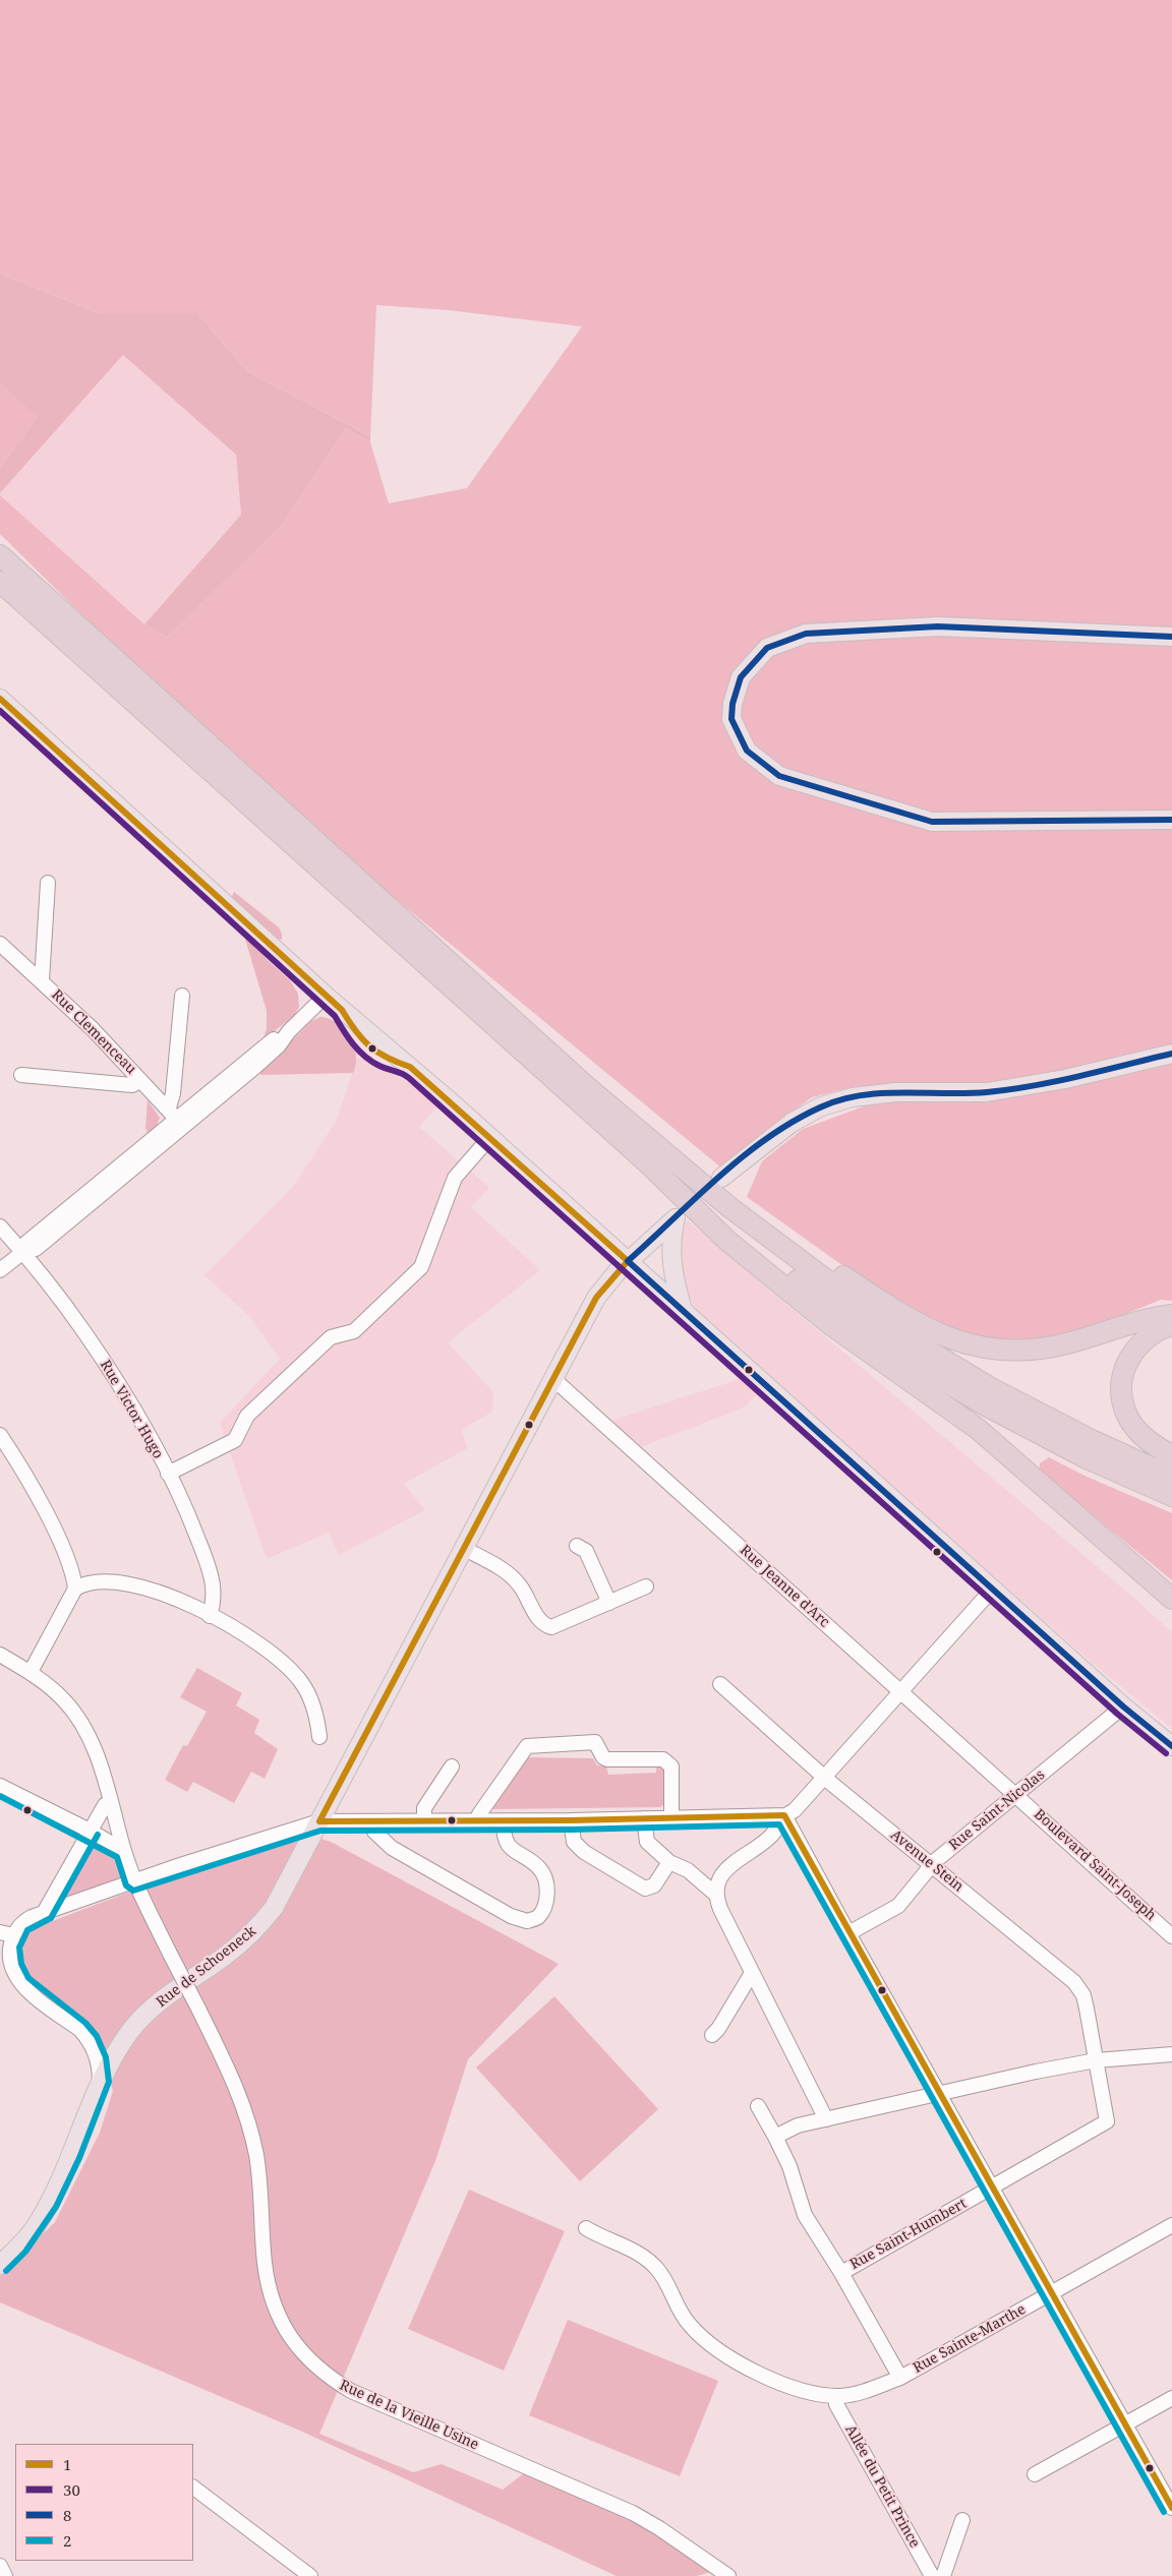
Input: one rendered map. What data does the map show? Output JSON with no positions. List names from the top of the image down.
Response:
{
  "streets": {
    "main road": ["Rue de Schoeneck"],
    "street": [
      "Rue Clemenceau",
      "Rue Victor Hugo",
      "Rue Jeanne d'Arc",
      "Rue Saint-Nicolas",
      "Avenue Stein",
      "Boulevard Saint-Joseph",
      "Rue Saint-Humbert",
      "Rue Sainte-Marthe",
      "Rue de la Vieille Usine",
      "Allée du Petit Prince"
    ]
  },
  "crossings": [
    ["Rue Jeanne d'Arc", "Rue Saint-Nicolas"],
    ["Rue Jeanne d'Arc", "Boulevard Saint-Joseph"],
    ["Rue Jeanne d'Arc", "Rue de Schoeneck"],
    ["Rue Saint-Nicolas", "Avenue Stein"],
    ["Rue Saint-Nicolas", "Boulevard Saint-Joseph"],
    ["Avenue Stein", "Rue Saint-Humbert"],
    ["Rue Sainte-Marthe", "Allée du Petit Prince"]
  ],
  "lines": [
    "transit line 8",
    "transit line 1",
    "transit line 30",
    "transit line 2"
  ],
  "legend": [
    "1",
    "30",
    "8",
    "2"
  ]
}
